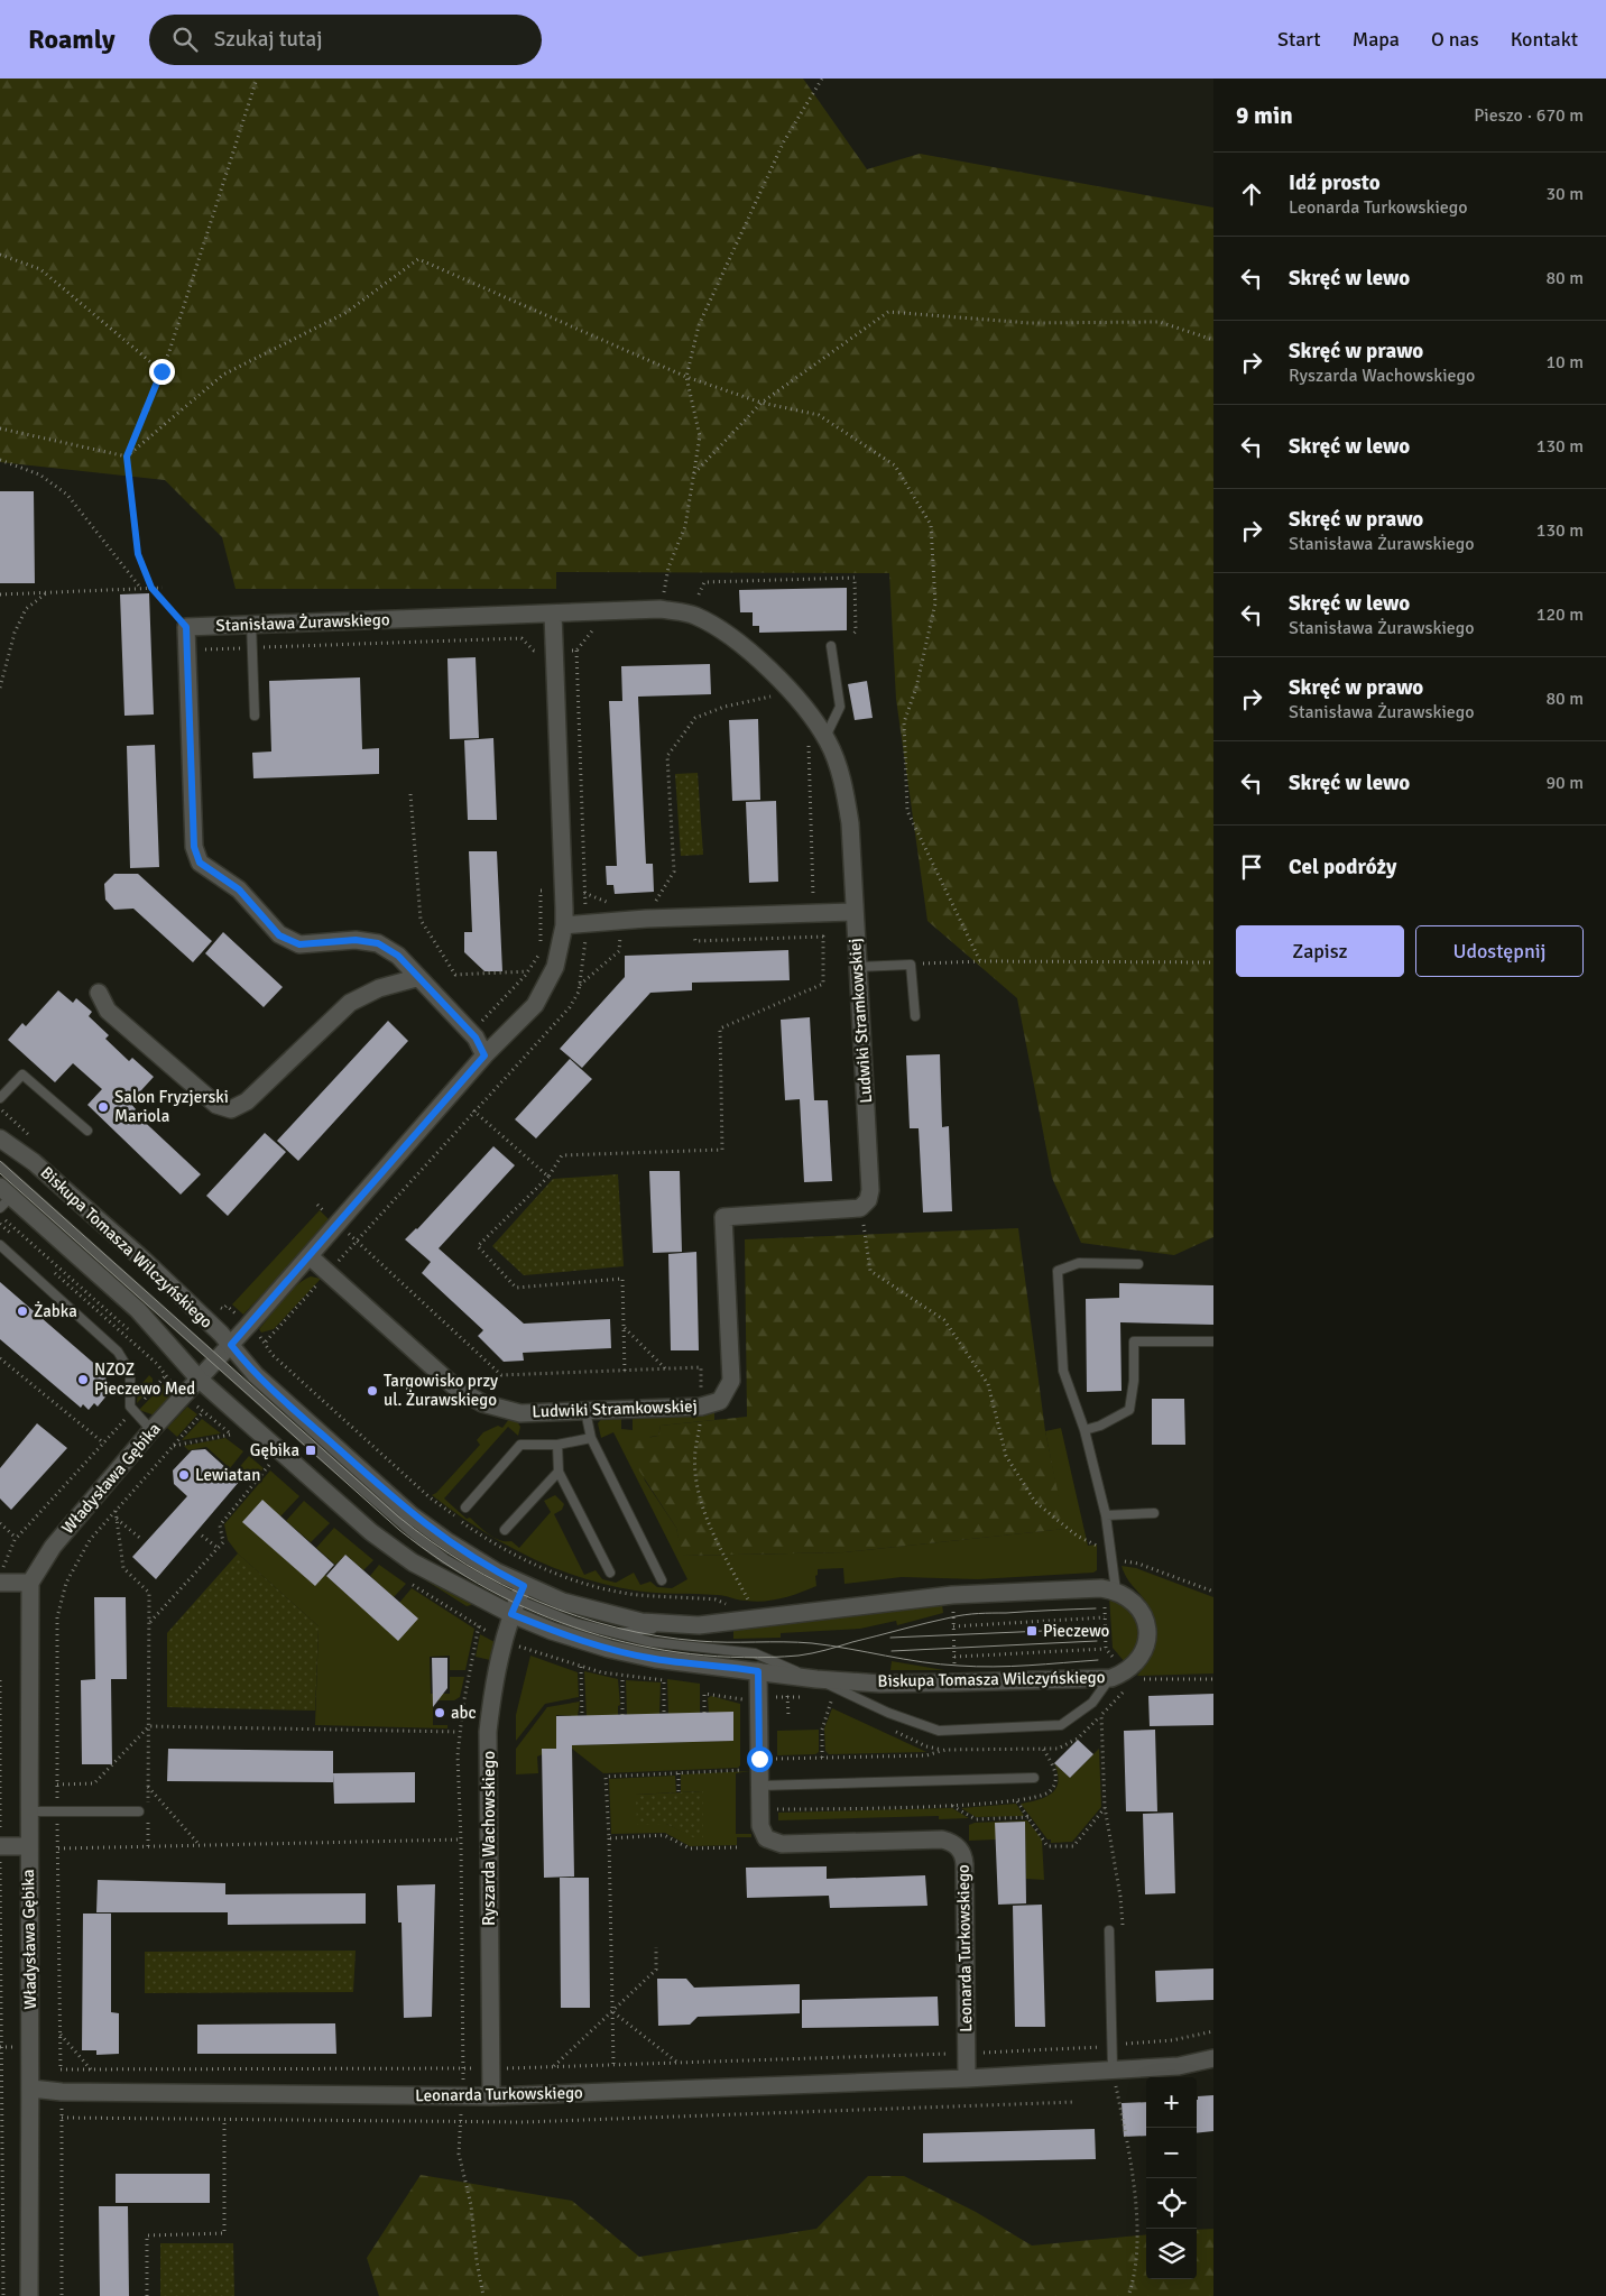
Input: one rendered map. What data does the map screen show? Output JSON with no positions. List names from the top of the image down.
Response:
{
  "streets": {
    "street": [
      "Stanisława Żurawskiego",
      "Ludwiki Stramkowskiej",
      "Biskupa Tomasza Wilczyńskiego",
      "Władysława Gębika",
      "Ryszarda Wachowskiego",
      "Leonarda Turkowskiego"
    ]
  },
  "crossings": [
    ["Stanisława Żurawskiego", "Ludwiki Stramkowskiej"],
    ["Biskupa Tomasza Wilczyńskiego", "Władysława Gębika"],
    ["Biskupa Tomasza Wilczyńskiego", "Ryszarda Wachowskiego"],
    ["Biskupa Tomasza Wilczyńskiego", "Leonarda Turkowskiego"],
    ["Władysława Gębika", "Leonarda Turkowskiego"],
    ["Ryszarda Wachowskiego", "Leonarda Turkowskiego"]
  ],
  "places": {
    "other": [
      "Salon Fryzjerski Mariola",
      "Żabka",
      "NZOZ Pieczewo Med",
      "Targowisko przy ul. Żurawskiego",
      "Lewiatan",
      "abc"
    ],
    "transit": ["Gębika", "Pieczewo"]
  },
  "page": {
    "header": "Roamly",
    "search": "Szukaj tutaj",
    "nav": [
      "Start",
      "Mapa",
      "O nas",
      "Kontakt"
    ],
    "heading": ["9 min", "Pieszo · 670 m"],
    "list": [
      ["Idź prosto", "Leonarda Turkowskiego", "30 m"],
      ["Skręć w lewo", "80 m"],
      ["Skręć w prawo", "Ryszarda Wachowskiego", "10 m"],
      ["Skręć w lewo", "130 m"],
      ["Skręć w prawo", "Stanisława Żurawskiego", "130 m"],
      ["Skręć w lewo", "Stanisława Żurawskiego", "120 m"],
      ["Skręć w prawo", "Stanisława Żurawskiego", "80 m"],
      ["Skręć w lewo", "90 m"],
      "Cel podróży"
    ],
    "buttons": ["Zapisz", "Udostępnij"],
    "map_buttons": ["+", "−"]
  }
}
